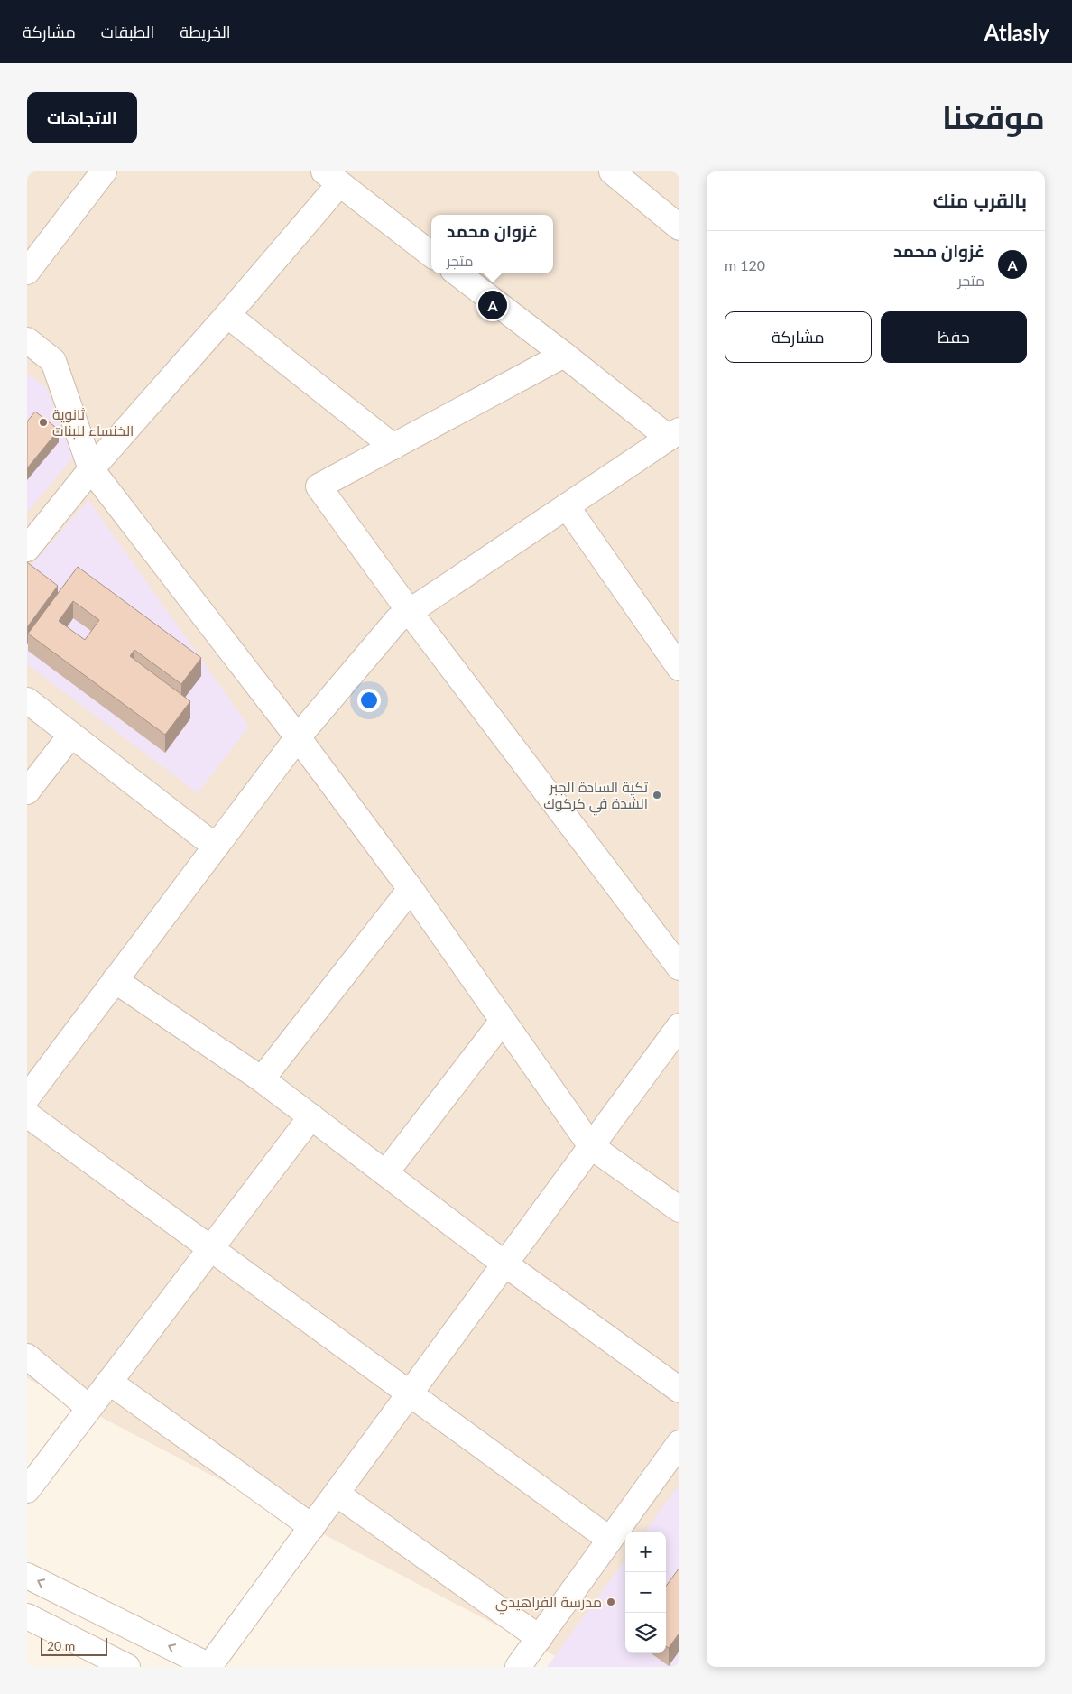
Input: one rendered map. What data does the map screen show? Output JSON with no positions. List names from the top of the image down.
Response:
{
  "places": ["ثانوية الخنساء للبنات", "تكية السادة الجبر الشدة في كركوك", "مدرسة الفراهيدي"],
  "scale_bar": "20 m",
  "page": {
    "header": "Atlasly",
    "nav": ["الخريطة", "الطبقات", "مشاركة"],
    "title": "موقعنا",
    "buttons": [
      "الاتجاهات",
      ["حفظ", "مشاركة"]
    ],
    "heading": "بالقرب منك",
    "popup": ["غزوان محمد", "متجر"],
    "list": [
      {
        "mark": "A",
        "name": "غزوان محمد",
        "note": "متجر",
        "value": "120 m"
      }
    ],
    "pins": "A",
    "map_buttons": ["+", "−"],
    "scale": "20 m"
  }
}
